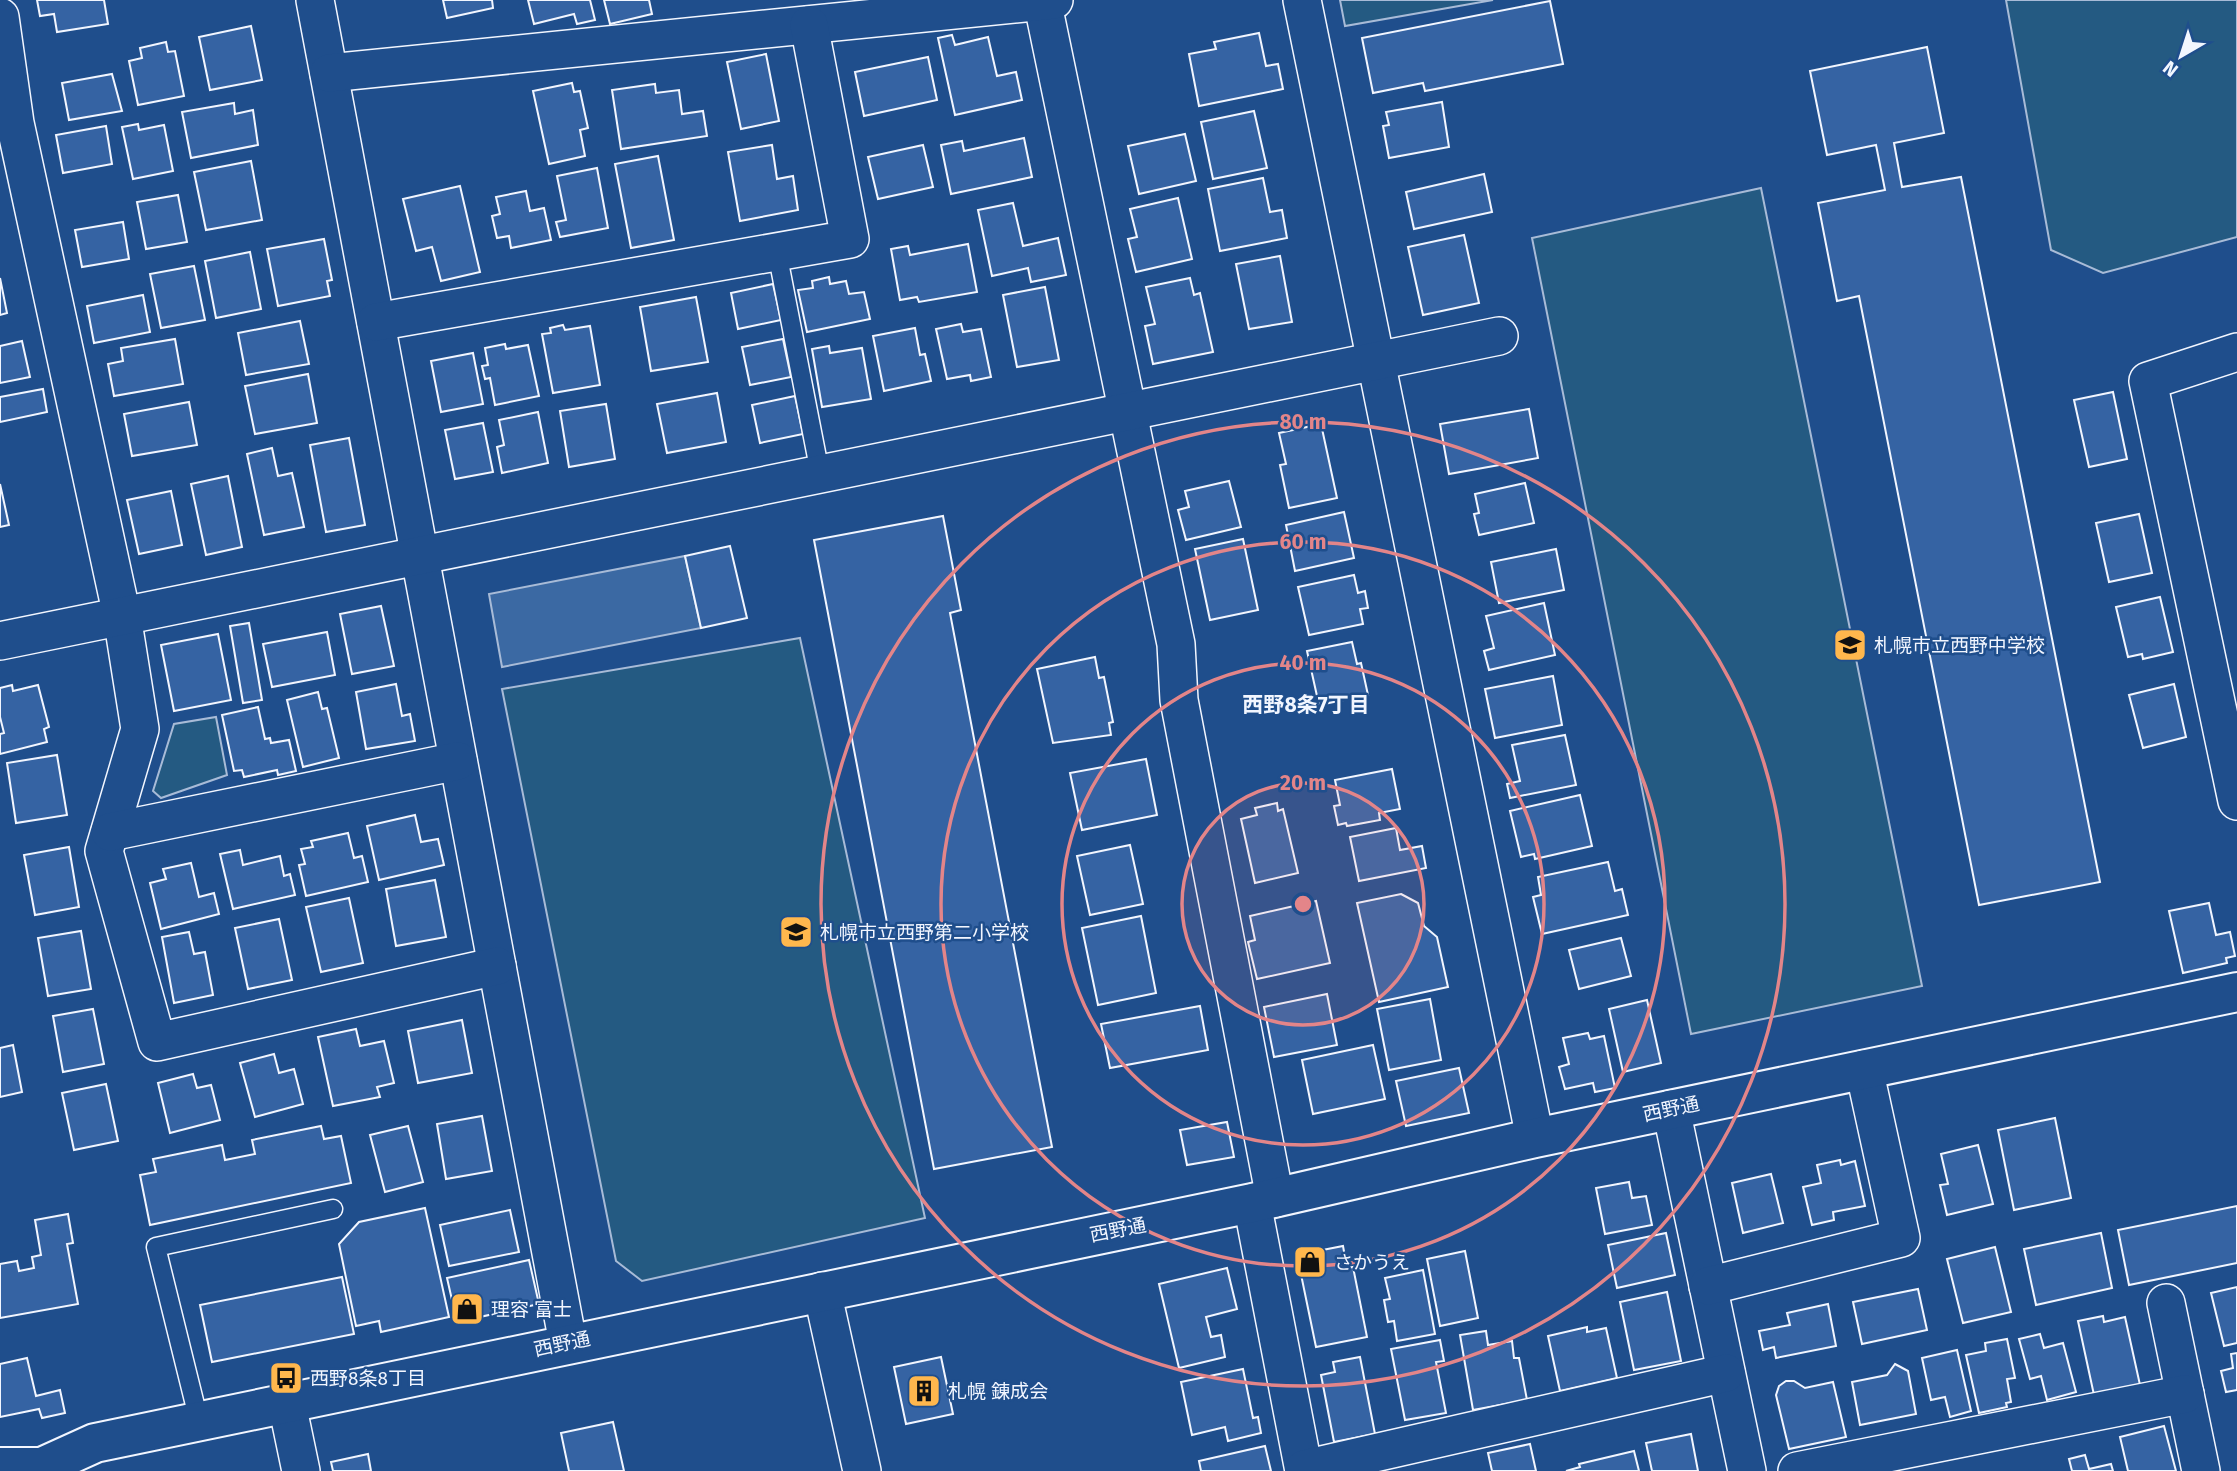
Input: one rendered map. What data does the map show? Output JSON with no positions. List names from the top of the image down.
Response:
{
  "streets": {
    "street": ["西野通"]
  },
  "districts": ["西野8条7丁目"],
  "places": {
    "school or university": ["札幌市立西野中学校", "札幌市立西野第二小学校"],
    "shop": ["さかうえ", "理容 富士"],
    "bus stop": ["西野8条8丁目"],
    "building": ["札幌 錬成会"]
  },
  "north": "bottom left",
  "rings": [
    "80 m",
    "60 m",
    "40 m",
    "20 m"
  ]
}
